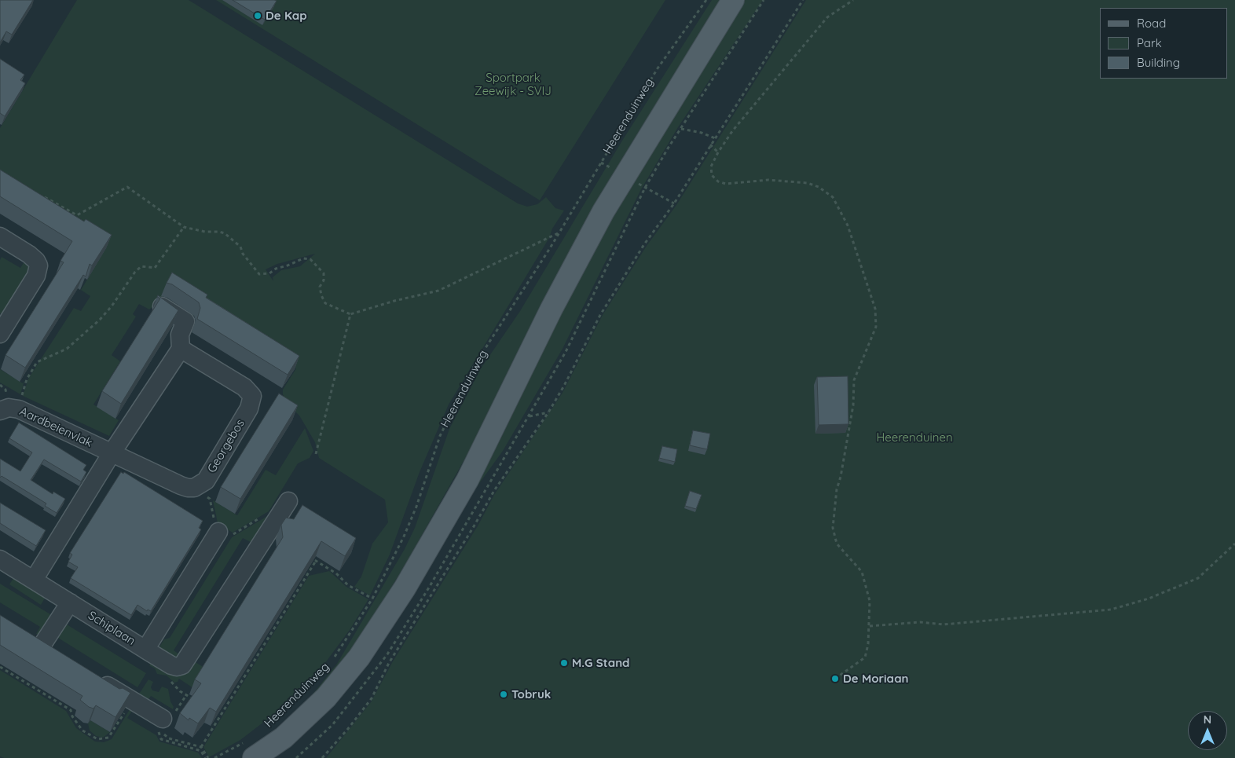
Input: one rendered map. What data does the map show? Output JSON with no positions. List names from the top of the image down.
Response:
{
  "streets": {
    "main road": ["Heerenduinweg"],
    "street": ["Aardbeienvlak", "Georgebos", "Schiplaan"]
  },
  "parks": ["Sportpark Zeewijk - SVIJ", "Heerenduinen"],
  "places": [
    "De Kap",
    "M.G Stand",
    "De Moriaan",
    "Tobruk"
  ],
  "legend": ["Road", "Park", "Building"],
  "north": "top"
}
